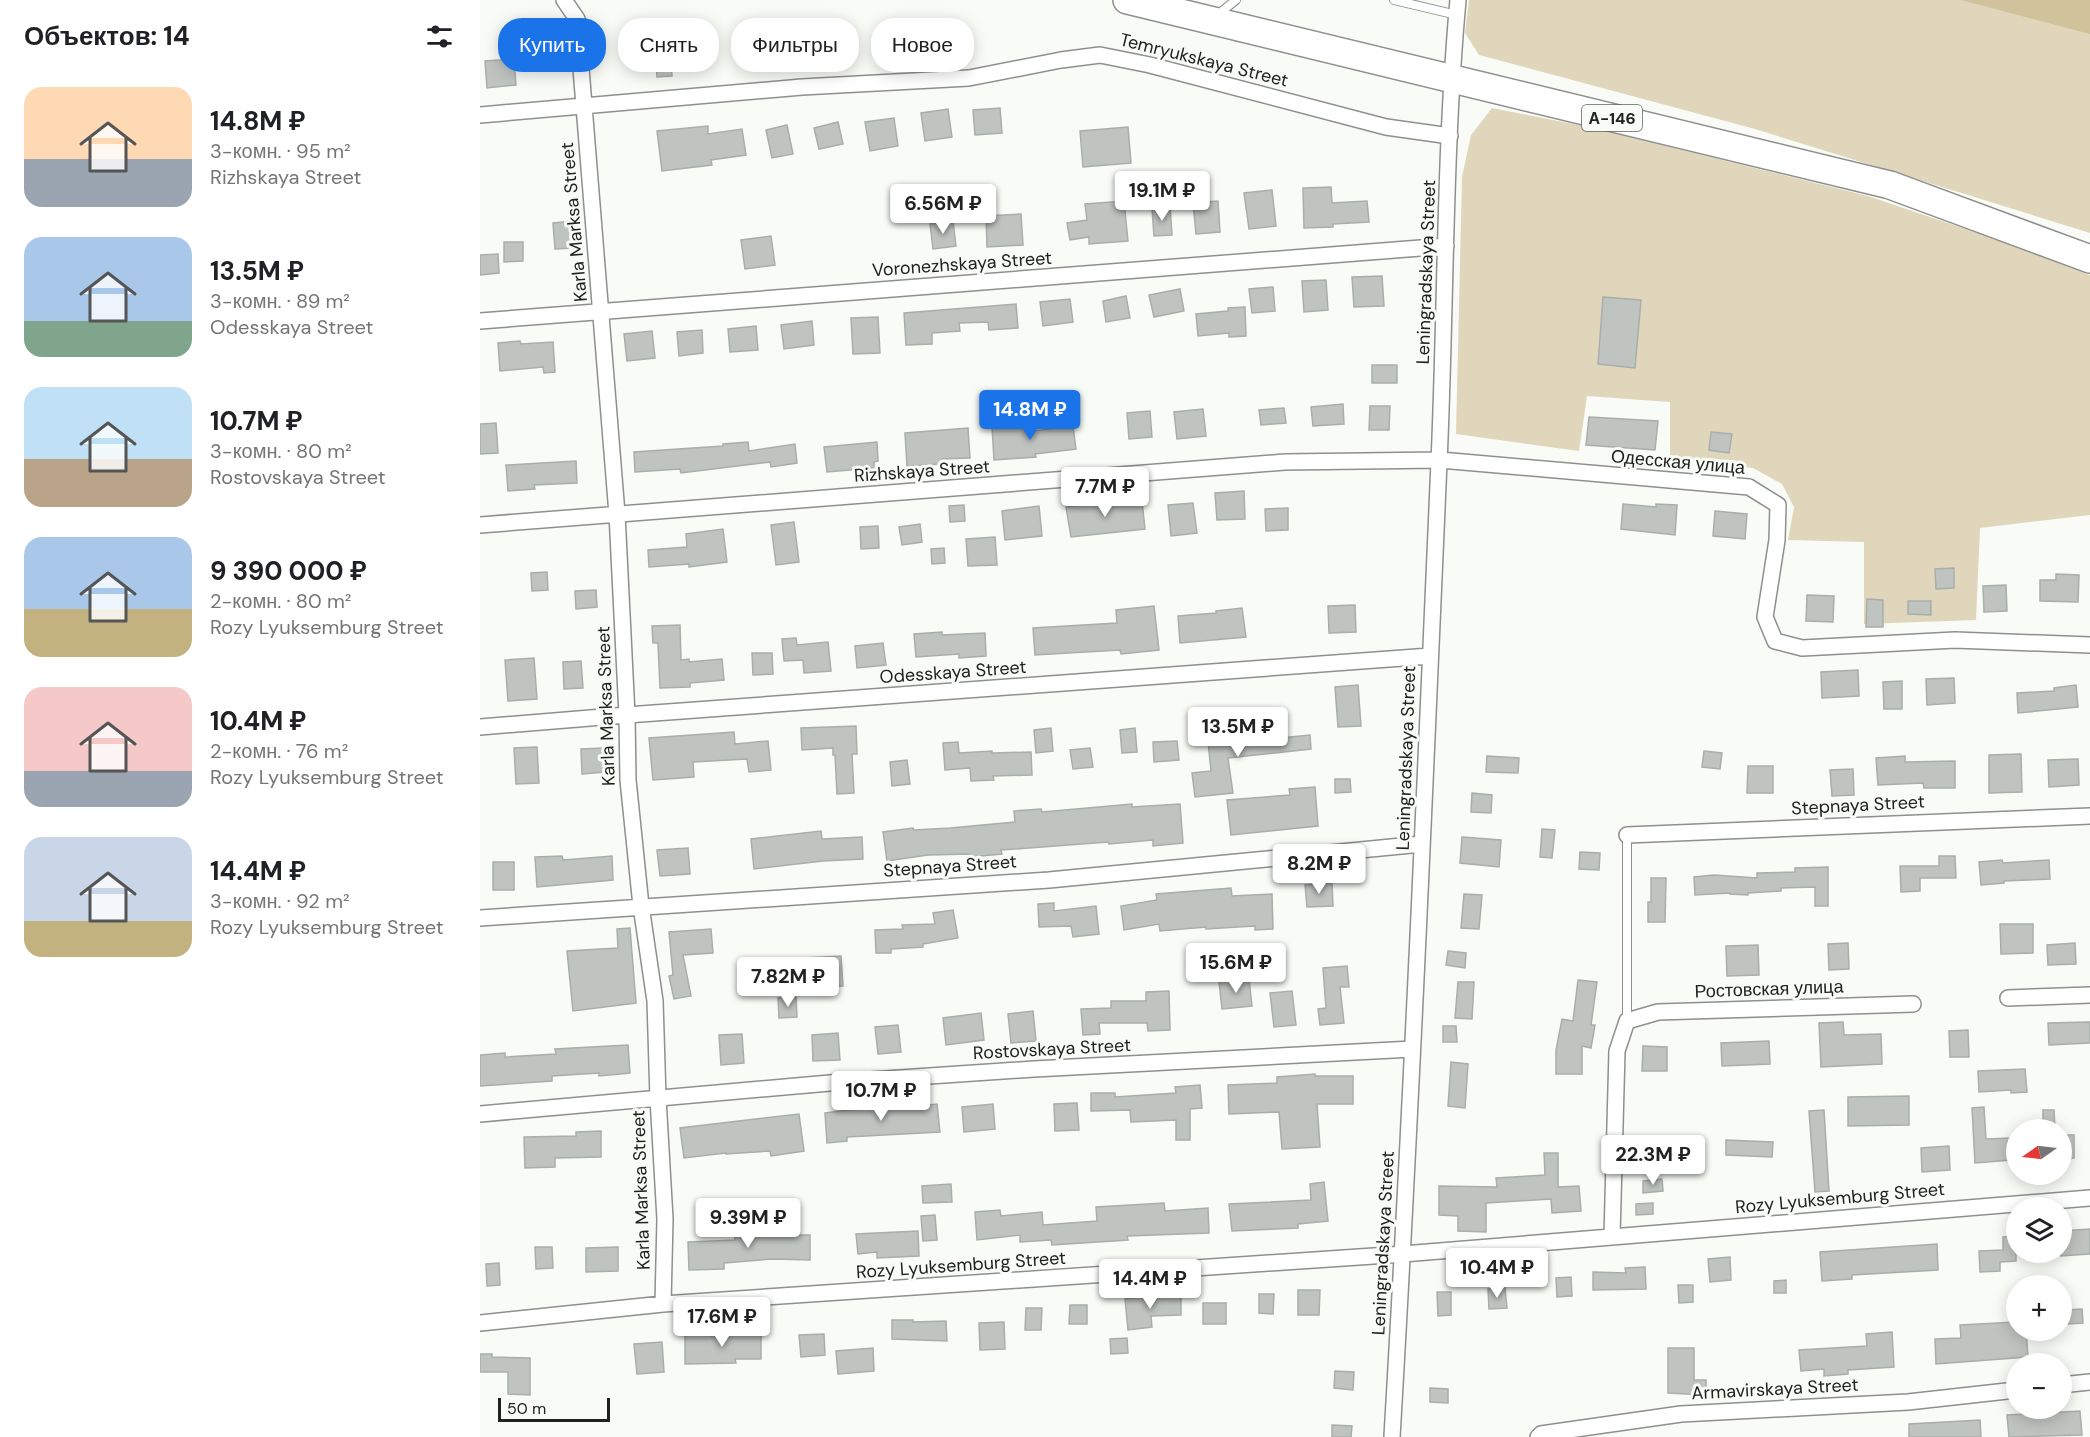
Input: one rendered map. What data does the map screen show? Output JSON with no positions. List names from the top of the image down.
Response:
{
  "streets": {
    "highway": ["А-146"],
    "street": [
      "Temryukskaya Street",
      "Karla Marksa Street",
      "Voronezhskaya Street",
      "Leningradskaya Street",
      "Одесская улица",
      "Rizhskaya Street",
      "Odesskaya Street",
      "Stepnaya Street",
      "Ростовская улица",
      "Rostovskaya Street",
      "Rozy Lyuksemburg Street",
      "Armavirskaya Street"
    ]
  },
  "crossings": [
    ["Temryukskaya Street", "Karla Marksa Street"],
    ["Temryukskaya Street", "Leningradskaya Street"],
    ["А-146", "Leningradskaya Street"],
    ["Karla Marksa Street", "Voronezhskaya Street"],
    ["Karla Marksa Street", "Rizhskaya Street"],
    ["Karla Marksa Street", "Odesskaya Street"],
    ["Karla Marksa Street", "Stepnaya Street"],
    ["Karla Marksa Street", "Rostovskaya Street"],
    ["Karla Marksa Street", "Rozy Lyuksemburg Street"],
    ["Voronezhskaya Street", "Leningradskaya Street"],
    ["Leningradskaya Street", "Одесская улица"],
    ["Leningradskaya Street", "Rizhskaya Street"],
    ["Leningradskaya Street", "Odesskaya Street"],
    ["Leningradskaya Street", "Stepnaya Street"],
    ["Leningradskaya Street", "Rostovskaya Street"],
    ["Leningradskaya Street", "Rozy Lyuksemburg Street"],
    ["Одесская улица", "Rizhskaya Street"]
  ],
  "scale_bar": "50 m",
  "north": "left",
  "page": {
    "heading": "Объектов: 14",
    "chip": [
      "Купить",
      "Снять",
      "Фильтры",
      "Новое"
    ],
    "list": [
      {
        "name": "14.8M ₽",
        "note": "3-комн. · 95 m² · Rizhskaya Street"
      },
      {
        "name": "13.5M ₽",
        "note": "3-комн. · 89 m² · Odesskaya Street"
      },
      {
        "name": "10.7M ₽",
        "note": "3-комн. · 80 m² · Rostovskaya Street"
      },
      {
        "name": "9 390 000 ₽",
        "note": "2-комн. · 80 m² · Rozy Lyuksemburg Street"
      },
      {
        "name": "10.4M ₽",
        "note": "2-комн. · 76 m² · Rozy Lyuksemburg Street"
      },
      {
        "name": "14.4M ₽",
        "note": "3-комн. · 92 m² · Rozy Lyuksemburg Street"
      }
    ],
    "price": [
      "19.1M ₽",
      "6.56M ₽",
      "14.8M ₽",
      "7.7M ₽",
      "13.5M ₽",
      "8.2M ₽",
      "15.6M ₽",
      "7.82M ₽",
      "10.7M ₽",
      "22.3M ₽",
      "9.39M ₽",
      "10.4M ₽",
      "14.4M ₽",
      "17.6M ₽"
    ],
    "map_buttons": ["+", "−"],
    "scale": "50 m"
  }
}
